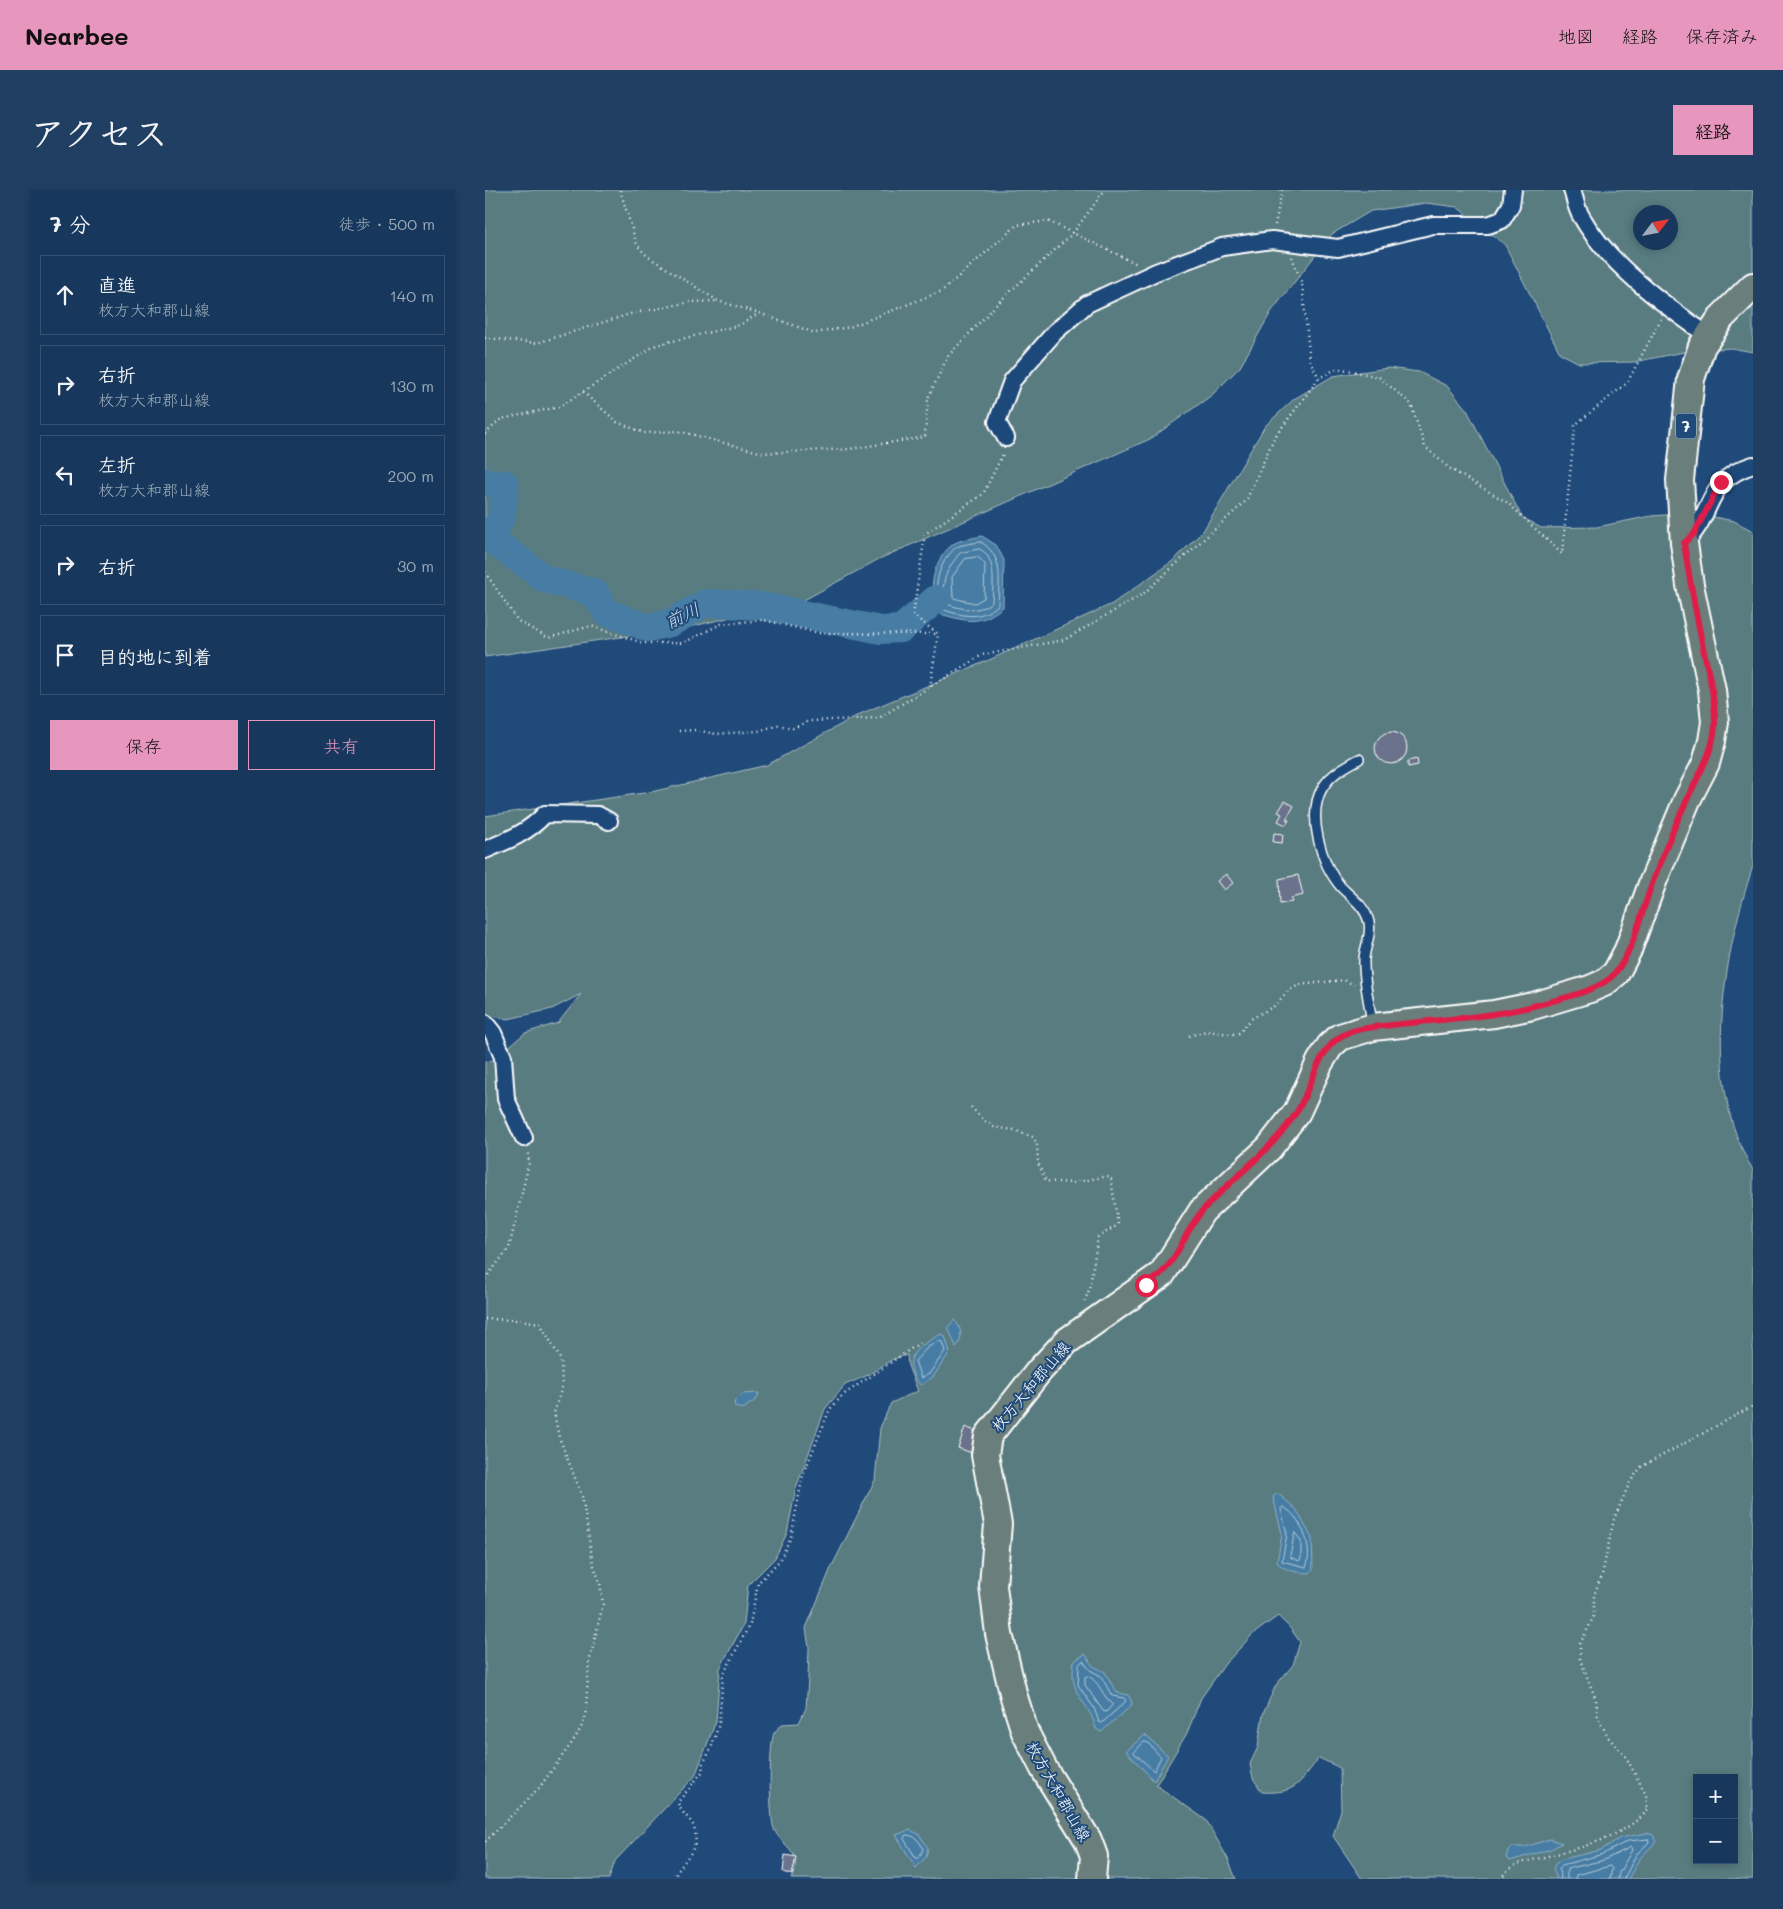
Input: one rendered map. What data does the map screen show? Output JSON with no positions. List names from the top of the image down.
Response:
{
  "streets": {
    "main road": ["7", "枚方大和郡山線"]
  },
  "water": ["前川"],
  "north": "top right",
  "page": {
    "header": "Nearbee",
    "nav": ["地図", "経路", "保存済み"],
    "title": "アクセス",
    "buttons": [
      "経路",
      ["保存", "共有"]
    ],
    "heading": ["7 分", "徒歩 · 500 m"],
    "list": [
      ["直進", "枚方大和郡山線", "140 m"],
      ["右折", "枚方大和郡山線", "130 m"],
      ["左折", "枚方大和郡山線", "200 m"],
      ["右折", "30 m"],
      "目的地に到着"
    ],
    "map_buttons": ["+", "−"]
  }
}
